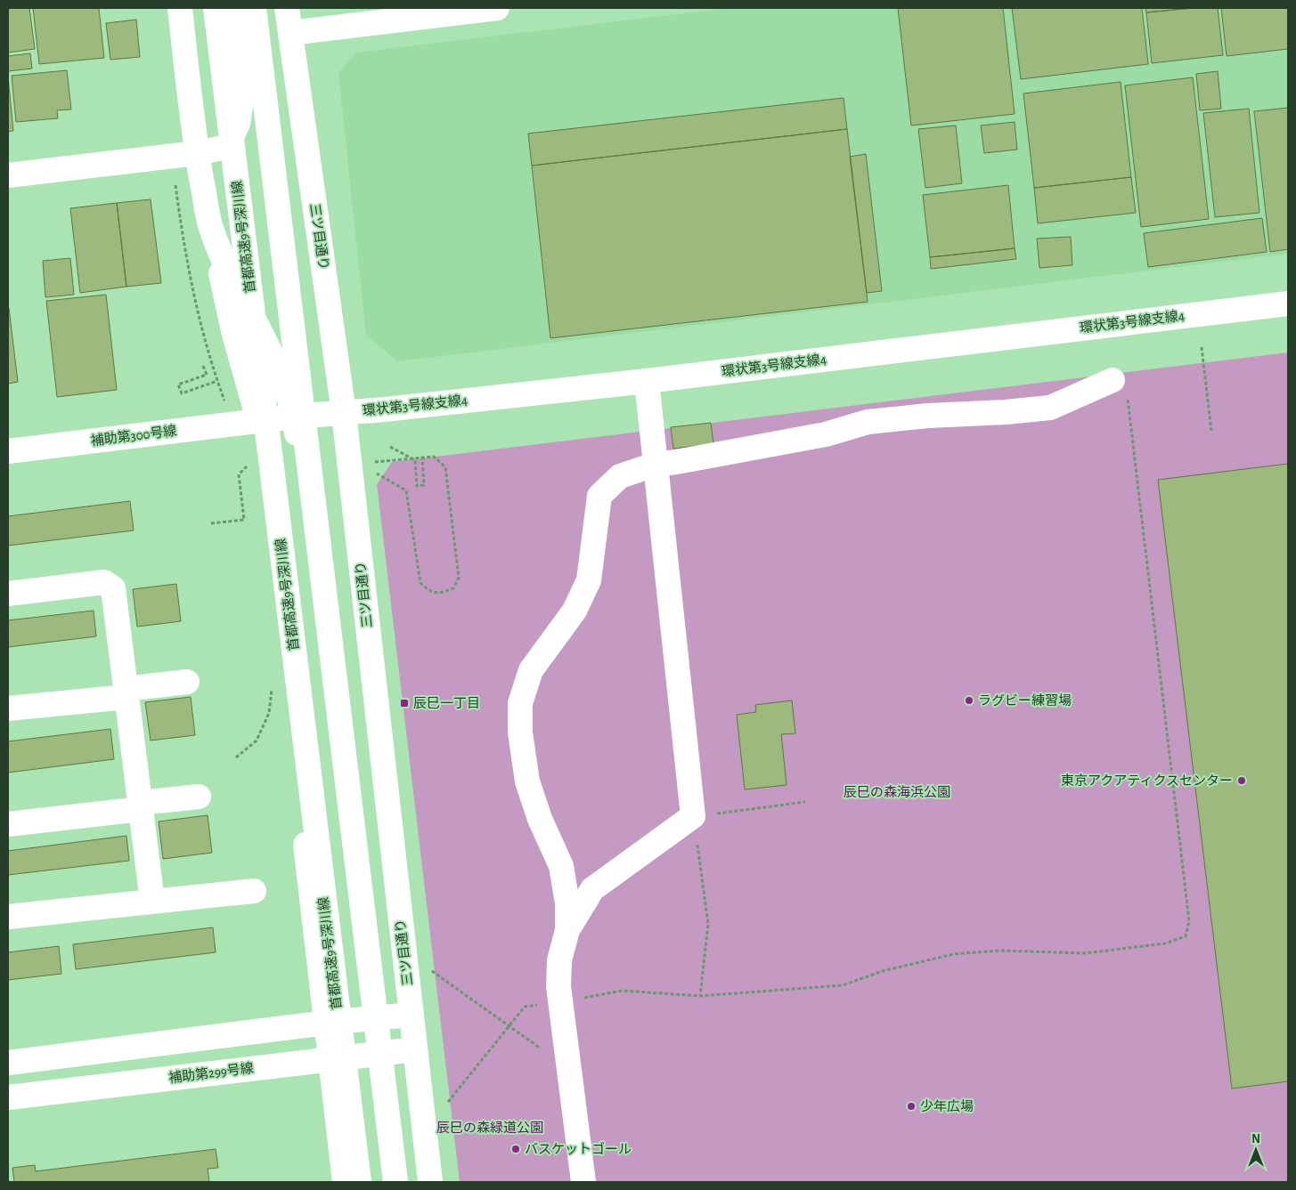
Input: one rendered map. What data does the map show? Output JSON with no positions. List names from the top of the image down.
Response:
{
  "streets": {
    "main road": [
      "首都高速9号深川線",
      "三ツ目通り",
      "環状第3号線支線4",
      "補助第300号線",
      "補助第299号線"
    ]
  },
  "crossings": [
    ["三ツ目通り", "環状第3号線支線4"],
    ["三ツ目通り", "補助第299号線"],
    ["環状第3号線支線4", "補助第300号線"]
  ],
  "parks": ["辰巳の森海浜公園", "辰巳の森緑道公園"],
  "places": {
    "other": [
      "ラグビー練習場",
      "東京アクアティクスセンター",
      "少年広場",
      "バスケットゴール"
    ],
    "transit": ["辰巳一丁目"]
  },
  "north": "top"
}
